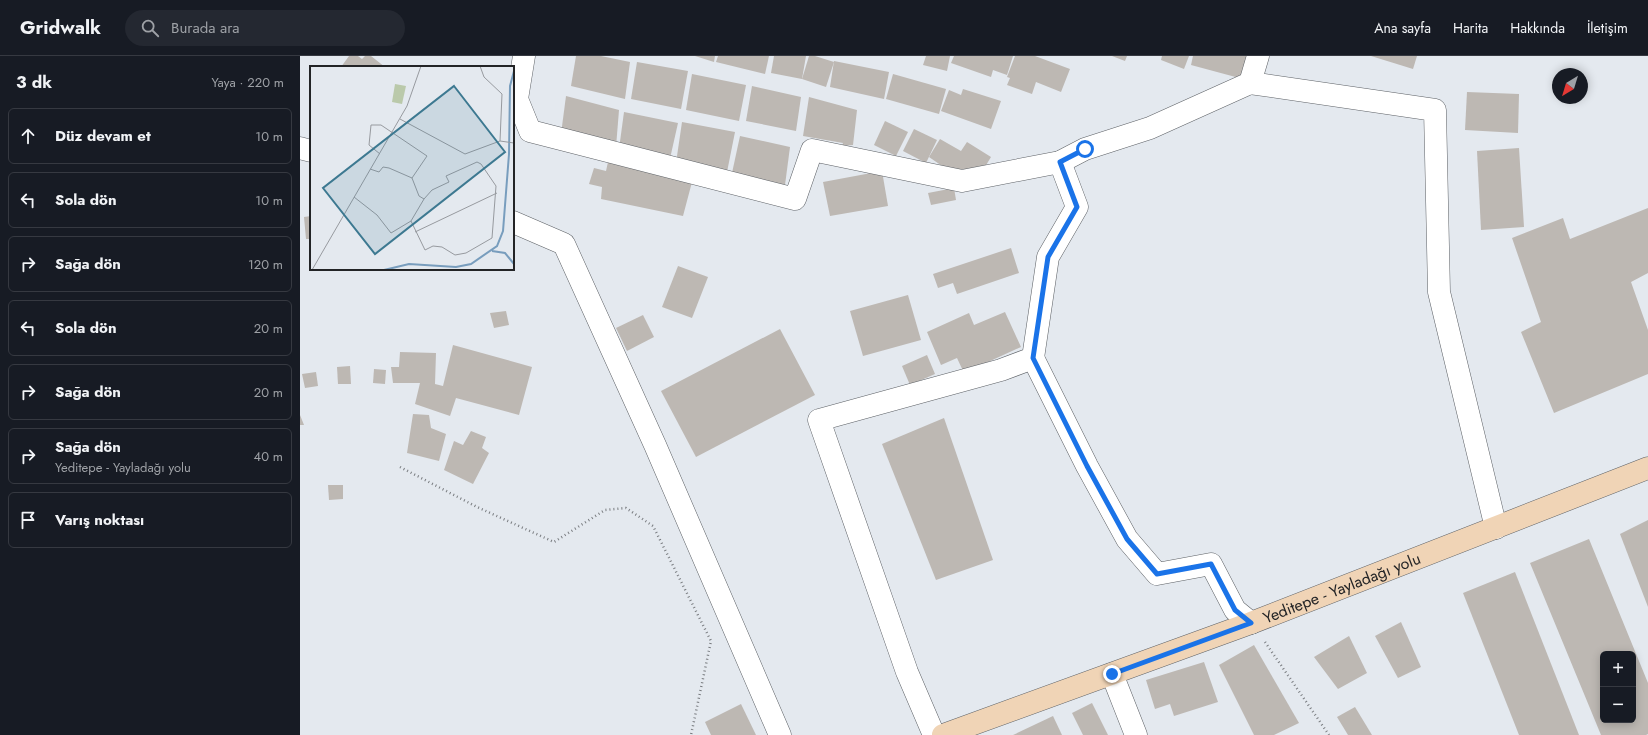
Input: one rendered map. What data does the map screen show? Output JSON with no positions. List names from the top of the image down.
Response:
{
  "streets": {
    "main road": ["Yeditepe - Yayladağı yolu"]
  },
  "north": "bottom left",
  "page": {
    "header": "Gridwalk",
    "search": "Burada ara",
    "nav": [
      "Ana sayfa",
      "Harita",
      "Hakkında",
      "İletişim"
    ],
    "heading": ["3 dk", "Yaya · 220 m"],
    "list": [
      ["Düz devam et", "10 m"],
      ["Sola dön", "10 m"],
      ["Sağa dön", "120 m"],
      ["Sola dön", "20 m"],
      ["Sağa dön", "20 m"],
      ["Sağa dön", "Yeditepe - Yayladağı yolu", "40 m"],
      "Varış noktası"
    ],
    "map_buttons": ["+", "−"]
  }
}
